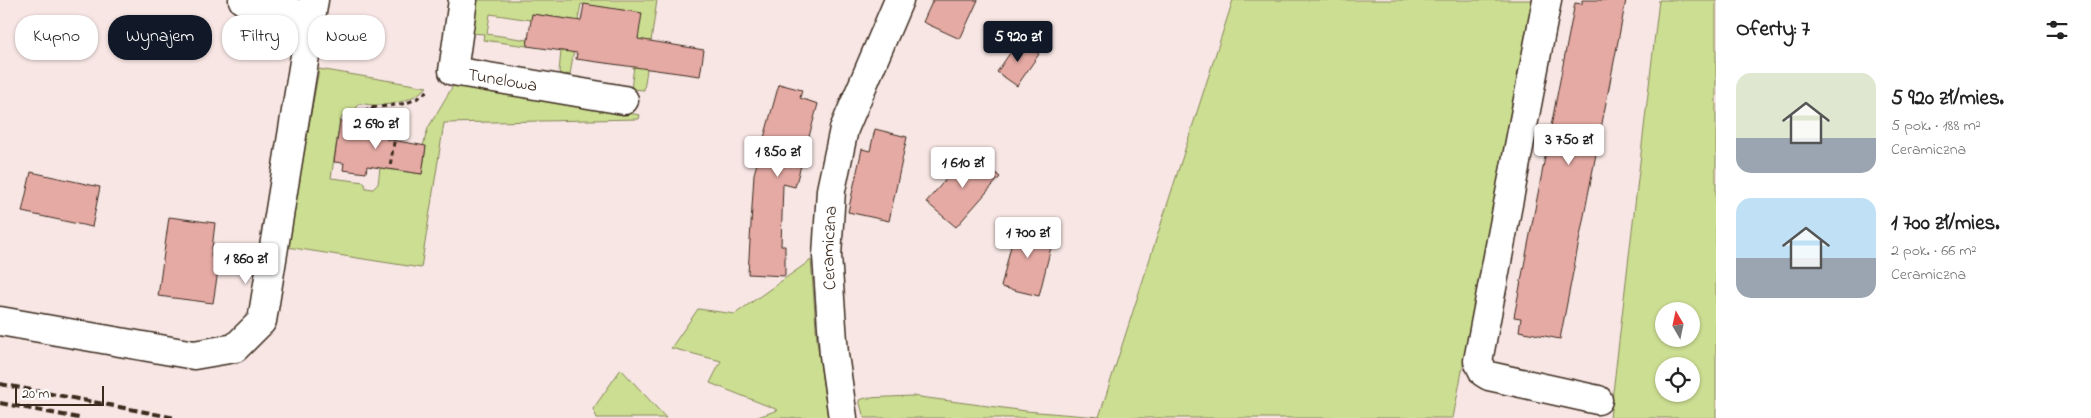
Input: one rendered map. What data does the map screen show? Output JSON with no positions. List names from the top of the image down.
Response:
{
  "streets": {
    "street": ["Tunelowa", "Ceramiczna"]
  },
  "scale_bar": "20 m",
  "north": "top",
  "page": {
    "heading": "Oferty: 7",
    "chip": [
      "Kupno",
      "Wynajem",
      "Filtry",
      "Nowe"
    ],
    "price": [
      "5 920 zł",
      "2 690 zł",
      "3 750 zł",
      "1 850 zł",
      "1 610 zł",
      "1 700 zł",
      "1 860 zł"
    ],
    "list": [
      {
        "name": "5 920 zł/mies.",
        "note": "5 pok. · 188 m² · Ceramiczna"
      },
      {
        "name": "1 700 zł/mies.",
        "note": "2 pok. · 66 m² · Ceramiczna"
      }
    ],
    "scale": "20 m"
  }
}
